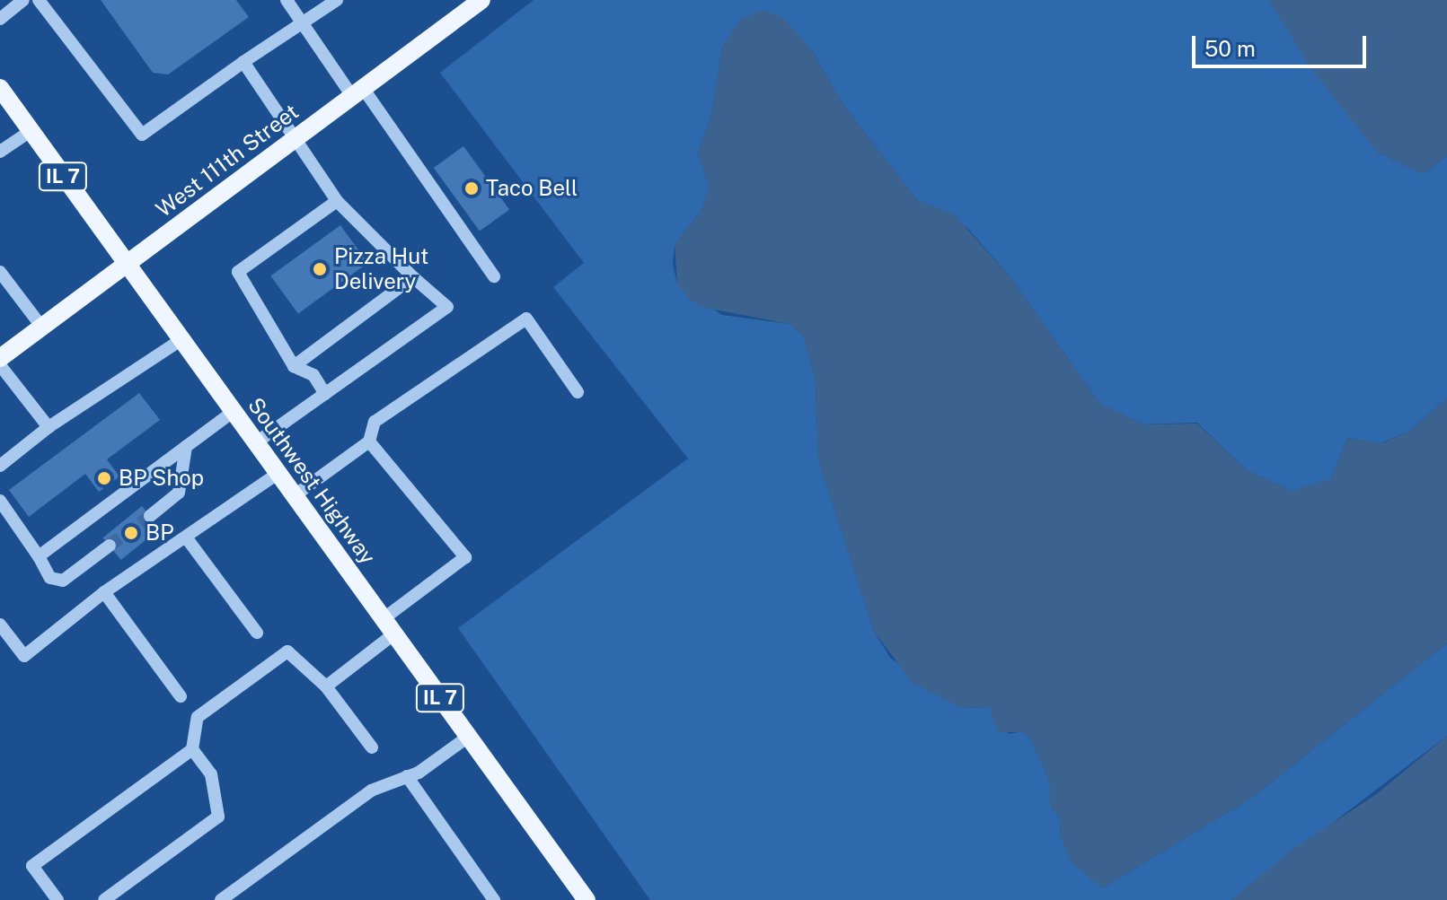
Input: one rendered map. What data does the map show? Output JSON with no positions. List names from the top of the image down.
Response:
{
  "streets": {
    "main road": ["West 111th Street", "IL 7", "Southwest Highway"]
  },
  "crossings": [
    ["West 111th Street", "Southwest Highway"]
  ],
  "places": [
    "Taco Bell",
    "Pizza Hut Delivery",
    "BP Shop",
    "BP"
  ],
  "scale_bar": "50 m"
}
